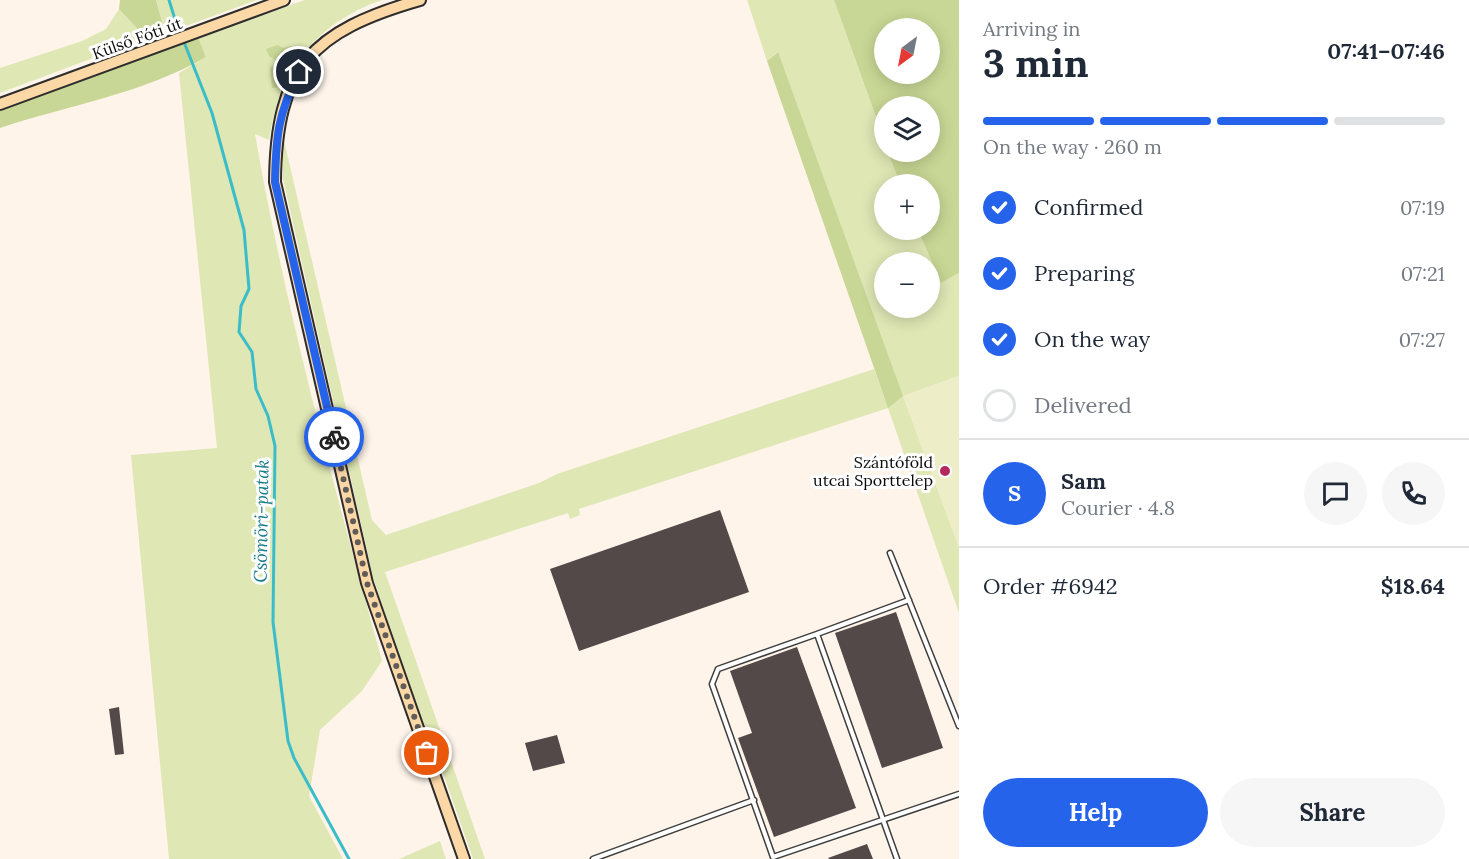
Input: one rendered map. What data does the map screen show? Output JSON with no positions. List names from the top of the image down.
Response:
{
  "streets": {
    "street": ["Külső Fóti út"]
  },
  "water": ["Csömöri-patak"],
  "places": ["Szántóföld utcai Sporttelep"],
  "north": "bottom left",
  "page": {
    "heading": ["3 min", "Arriving in", "07:41–07:46"],
    "panel": [
      "Sam",
      "Courier · 4.8",
      "Order #6942",
      "$18.64"
    ],
    "map_buttons": ["+", "−"],
    "bar": "On the way · 260 m",
    "list": [
      ["Confirmed", "07:19"],
      ["Preparing", "07:21"],
      ["On the way", "07:27"],
      "Delivered"
    ],
    "round": "S",
    "buttons": ["Help", "Share"]
  }
}
